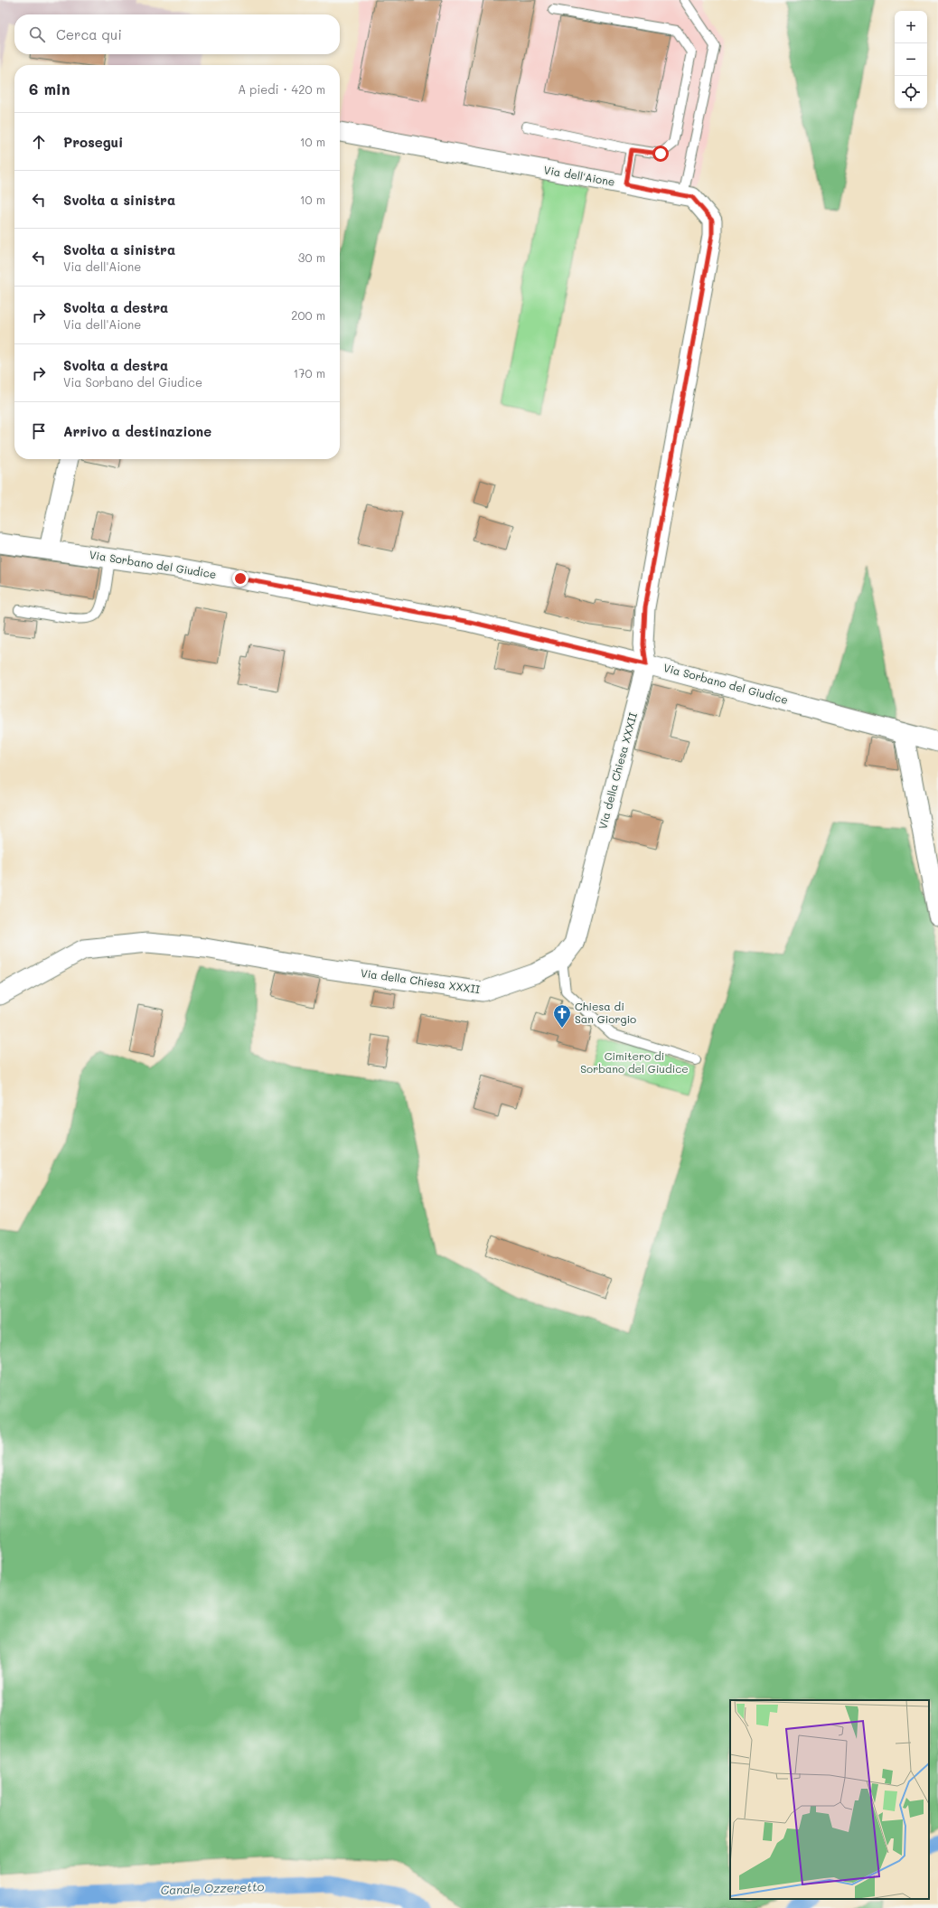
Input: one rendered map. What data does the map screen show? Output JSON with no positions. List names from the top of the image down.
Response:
{
  "streets": {
    "street": ["Via dell'Aione", "Via Sorbano del Giudice", "Via della Chiesa XXXII"]
  },
  "crossings": [
    ["Via dell'Aione", "Via Sorbano del Giudice"],
    ["Via dell'Aione", "Via della Chiesa XXXII"],
    ["Via Sorbano del Giudice", "Via della Chiesa XXXII"]
  ],
  "water": ["Canale Ozzeretto"],
  "parks": ["Cimitero di Sorbano del Giudice"],
  "places": {
    "church": ["Chiesa di San Giorgio"]
  },
  "page": {
    "map_buttons": ["+", "−"],
    "search": "Cerca qui",
    "heading": ["6 min", "A piedi · 420 m"],
    "list": [
      ["Prosegui", "10 m"],
      ["Svolta a sinistra", "10 m"],
      ["Svolta a sinistra", "Via dell'Aione", "30 m"],
      ["Svolta a destra", "Via dell'Aione", "200 m"],
      ["Svolta a destra", "Via Sorbano del Giudice", "170 m"],
      "Arrivo a destinazione"
    ]
  }
}
